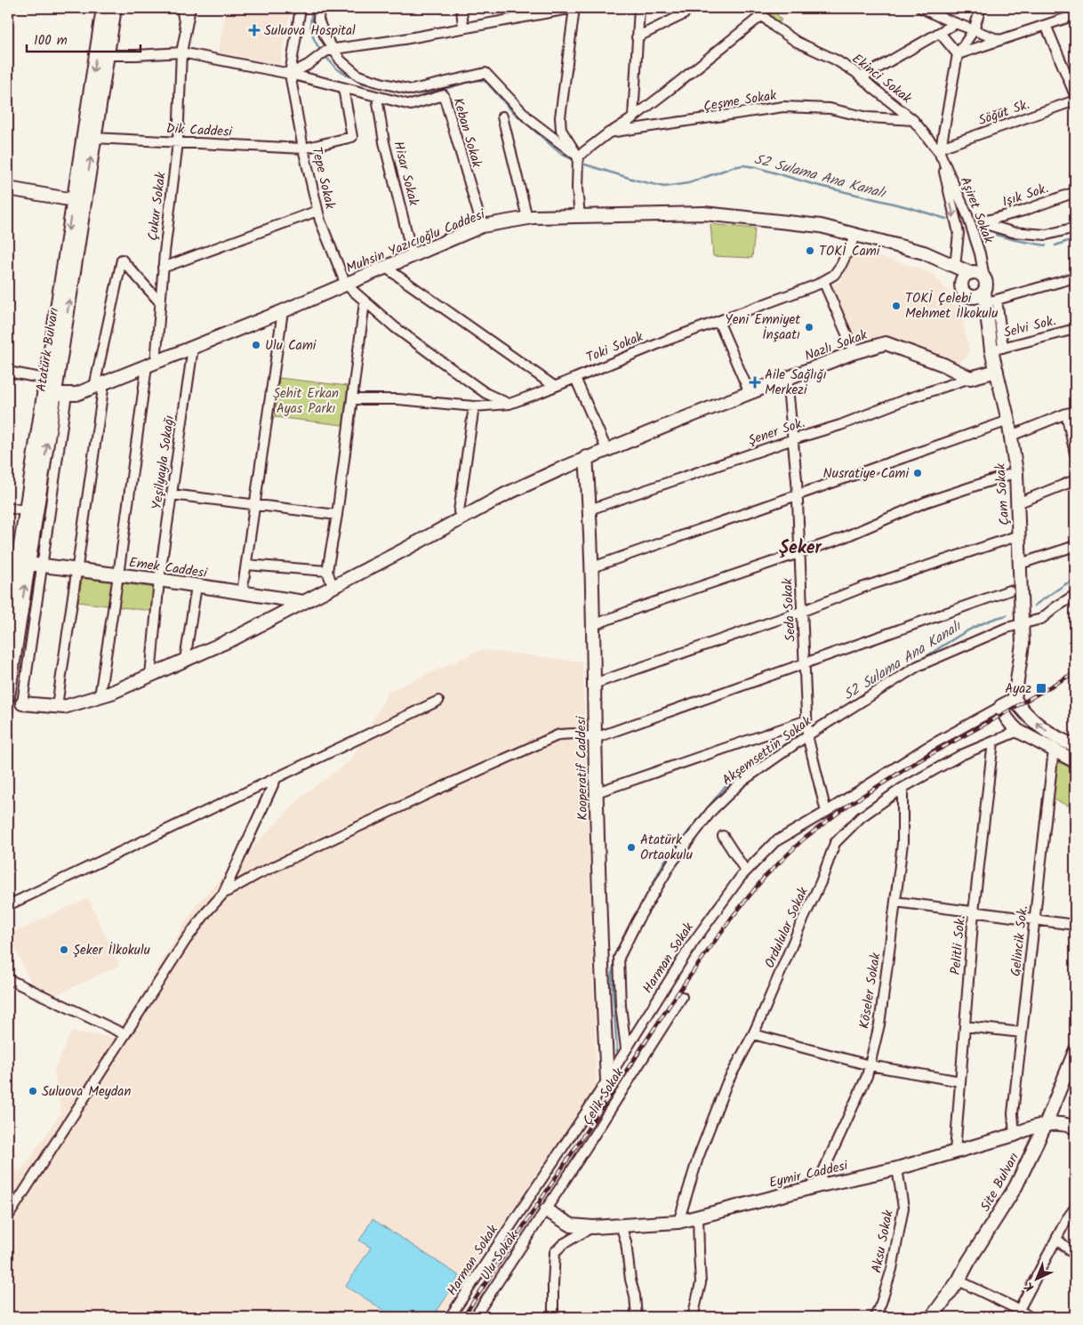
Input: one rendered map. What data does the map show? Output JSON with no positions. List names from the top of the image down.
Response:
{
  "streets": {
    "main road": [
      "Muhsin Yazıcıoğlu Caddesi",
      "Nazlı Sokak",
      "Atatürk Bulvarı",
      "Çam Sokak",
      "Emek Caddesi",
      "Kooperatif Caddesi",
      "Eymir Caddesi",
      "Site Bulvarı"
    ],
    "street": [
      "Ekinci Sokak",
      "Çeşme Sokak",
      "Söğüt Sk.",
      "Dik Caddesi",
      "Keban Sokak",
      "Hisar Sokak",
      "Tepe Sokak",
      "Işık Sok.",
      "Çukur Sokak",
      "Aşiret Sokak",
      "Selvi Sok.",
      "Toki Sokak",
      "Şener Sok.",
      "Yeşilyayla Sokağı",
      "Seda Sokak",
      "Akşemsettin Sokak",
      "Ordulular Sokak",
      "Gelincik Sok.",
      "Pelitli Sok.",
      "Harman Sokak",
      "Köseler Sokak",
      "Çelik Sokak",
      "Aksu Sokak",
      "Ulu Sokak"
    ]
  },
  "crossings": [
    ["Ekinci Sokak", "Çeşme Sokak"],
    ["Ekinci Sokak", "Söğüt Sk."],
    ["Ekinci Sokak", "Aşiret Sokak"],
    ["Söğüt Sk.", "Aşiret Sokak"],
    ["Dik Caddesi", "Keban Sokak"],
    ["Dik Caddesi", "Tepe Sokak"],
    ["Dik Caddesi", "Çukur Sokak"],
    ["Dik Caddesi", "Atatürk Bulvarı"],
    ["Keban Sokak", "Hisar Sokak"],
    ["Keban Sokak", "Tepe Sokak"],
    ["Keban Sokak", "Çukur Sokak"],
    ["Keban Sokak", "Muhsin Yazıcıoğlu Caddesi"],
    ["Keban Sokak", "Atatürk Bulvarı"],
    ["Hisar Sokak", "Muhsin Yazıcıoğlu Caddesi"],
    ["Tepe Sokak", "Muhsin Yazıcıoğlu Caddesi"],
    ["Çukur Sokak", "Muhsin Yazıcıoğlu Caddesi"],
    ["Çukur Sokak", "Nazlı Sokak"],
    ["Çukur Sokak", "Emek Caddesi"],
    ["Aşiret Sokak", "Muhsin Yazıcıoğlu Caddesi"],
    ["Aşiret Sokak", "Çam Sokak"],
    ["Muhsin Yazıcıoğlu Caddesi", "Toki Sokak"],
    ["Muhsin Yazıcıoğlu Caddesi", "Atatürk Bulvarı"],
    ["Muhsin Yazıcıoğlu Caddesi", "Yeşilyayla Sokağı"],
    ["Muhsin Yazıcıoğlu Caddesi", "Çam Sokak"],
    ["Selvi Sok.", "Çam Sokak"],
    ["Nazlı Sokak", "Şener Sok."],
    ["Nazlı Sokak", "Yeşilyayla Sokağı"],
    ["Nazlı Sokak", "Emek Caddesi"],
    ["Nazlı Sokak", "Seda Sokak"],
    ["Nazlı Sokak", "Kooperatif Caddesi"],
    ["Atatürk Bulvarı", "Emek Caddesi"],
    ["Şener Sok.", "Seda Sokak"],
    ["Şener Sok.", "Kooperatif Caddesi"],
    ["Yeşilyayla Sokağı", "Emek Caddesi"],
    ["Çam Sokak", "Akşemsettin Sokak"],
    ["Seda Sokak", "Akşemsettin Sokak"],
    ["Seda Sokak", "Harman Sokak"],
    ["Akşemsettin Sokak", "Harman Sokak"],
    ["Kooperatif Caddesi", "Harman Sokak"],
    ["Ordulular Sokak", "Pelitli Sok."],
    ["Ordulular Sokak", "Köseler Sokak"],
    ["Ordulular Sokak", "Eymir Caddesi"],
    ["Gelincik Sok.", "Eymir Caddesi"],
    ["Pelitli Sok.", "Eymir Caddesi"],
    ["Köseler Sokak", "Eymir Caddesi"],
    ["Çelik Sokak", "Eymir Caddesi"],
    ["Çelik Sokak", "Ulu Sokak"],
    ["Eymir Caddesi", "Site Bulvarı"],
    ["Eymir Caddesi", "Aksu Sokak"],
    ["Eymir Caddesi", "Ulu Sokak"]
  ],
  "districts": ["Şeker"],
  "water": ["S2 Sulama Ana Kanalı"],
  "parks": ["Şehit Erkan Ayas Parkı"],
  "places": {
    "health": ["Suluova Hospital", "Aile Sağlığı Merkezi"],
    "other": [
      "TOKİ Cami",
      "TOKİ Çelebi Mehmet İlkokulu",
      "Yeni Emniyet İnşaatı",
      "Ulu Cami",
      "Nusratiye Cami",
      "Atatürk Ortaokulu",
      "Şeker İlkokulu",
      "Suluova Meydan"
    ],
    "transit": ["Ayaz"]
  },
  "scale_bar": "100 m",
  "north": "bottom left"
}
